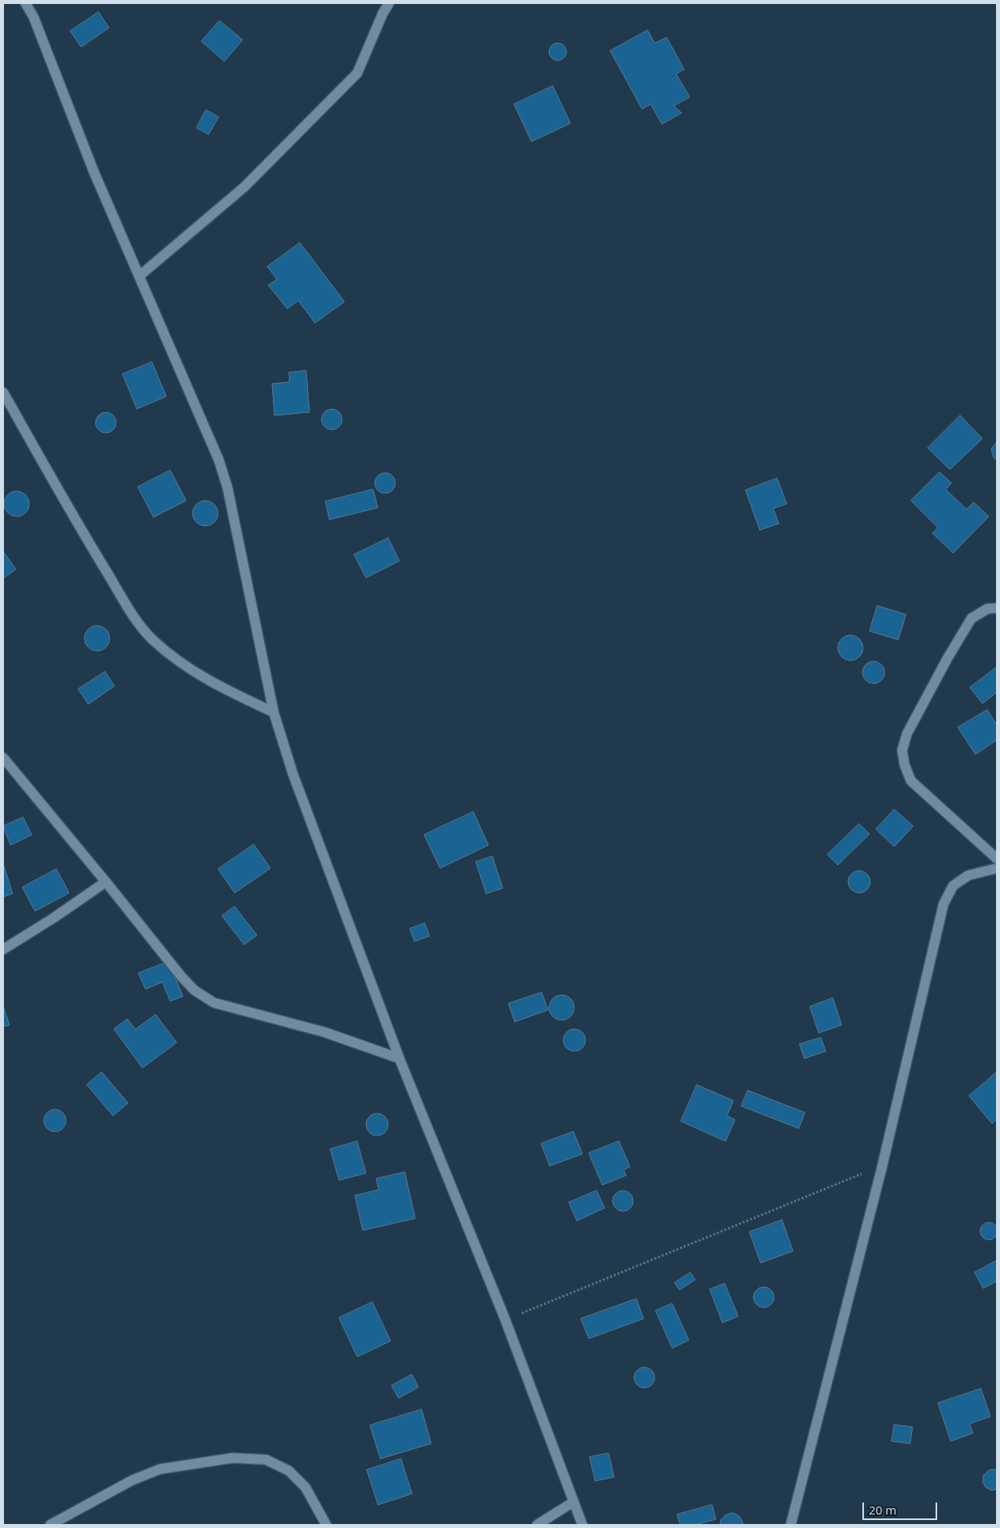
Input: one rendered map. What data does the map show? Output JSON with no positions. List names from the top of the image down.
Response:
{
  "scale_bar": "20 m"
}
